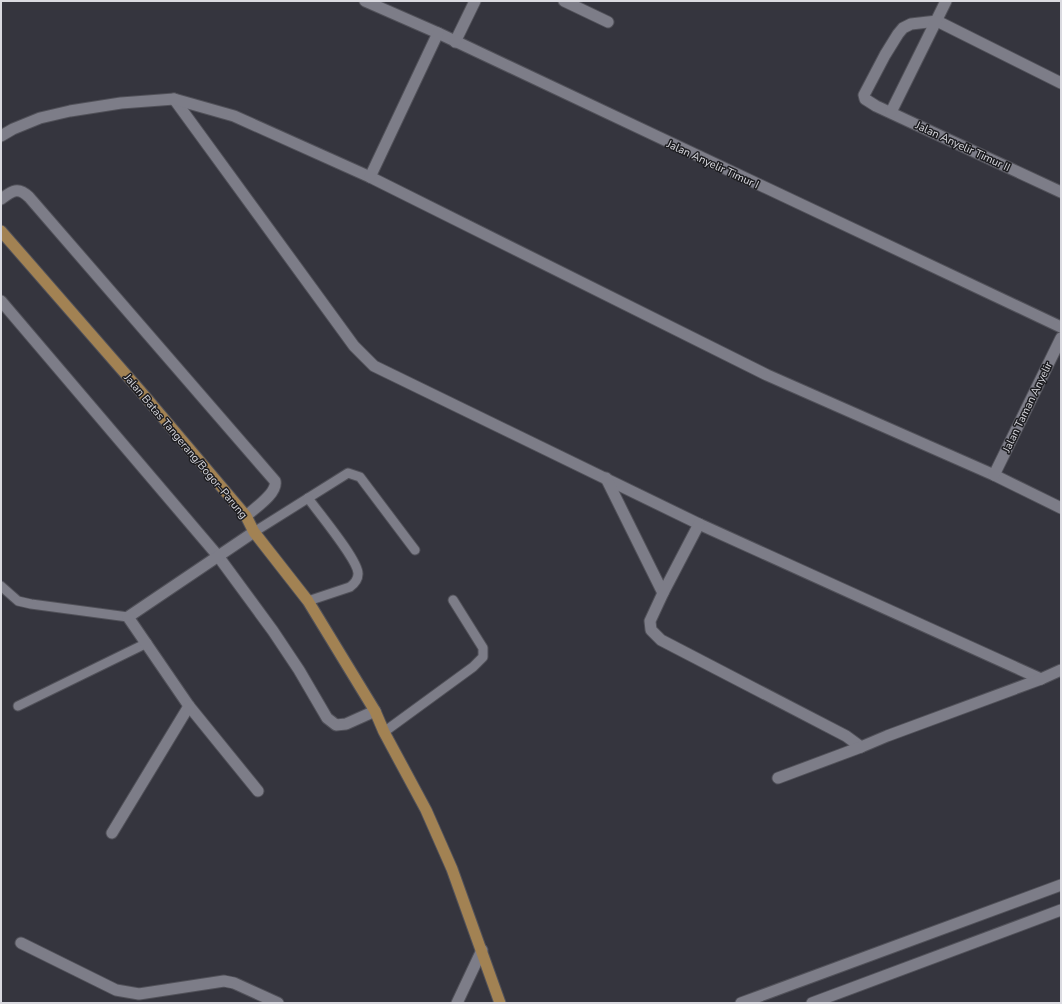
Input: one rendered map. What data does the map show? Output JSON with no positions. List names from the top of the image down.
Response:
{
  "streets": {
    "main road": ["Jalan Batas Tangerang/Bogor–Parung"],
    "street": ["Jalan Anyelir Timur II", "Jalan Anyelir Timur I", "Jalan Taman Anyelir"]
  }
}
